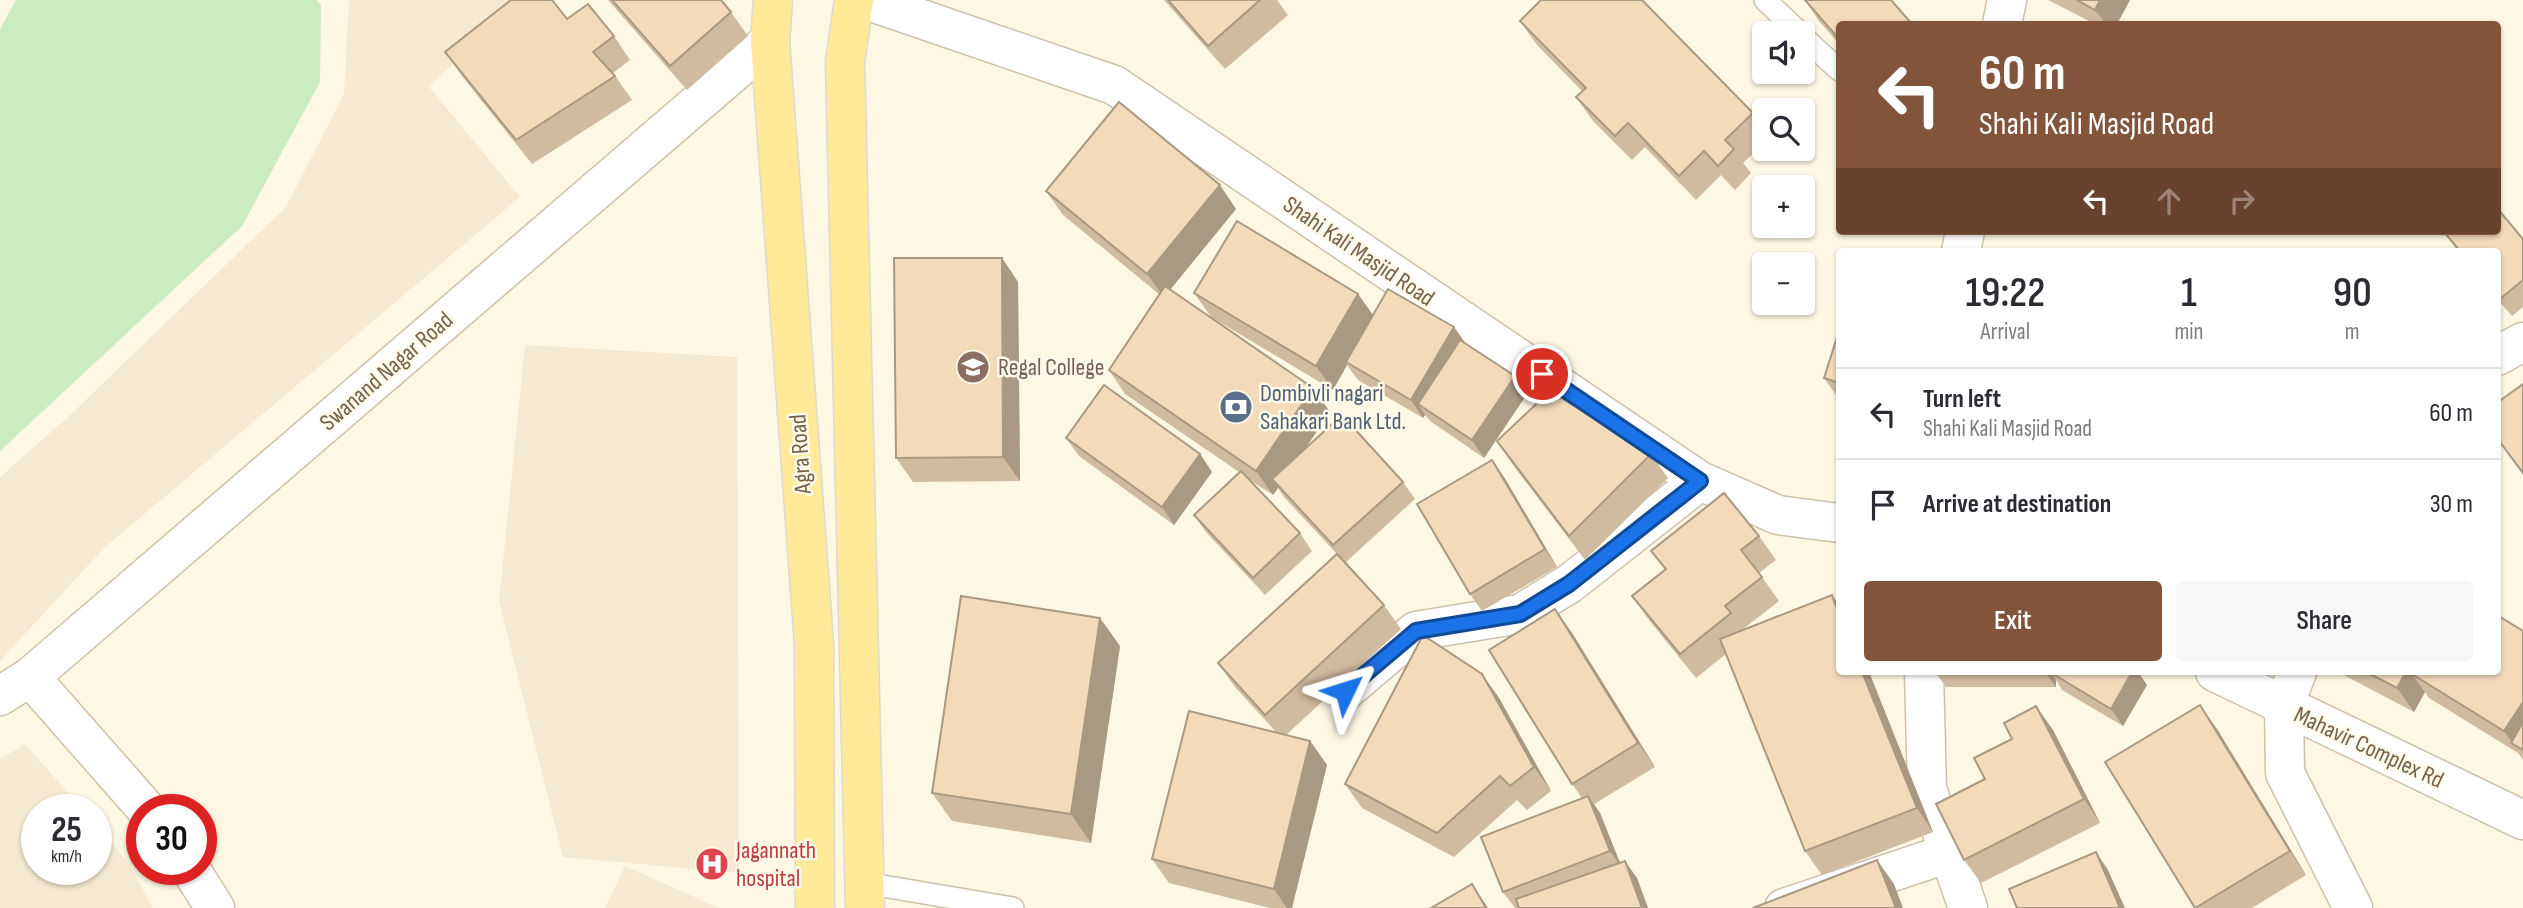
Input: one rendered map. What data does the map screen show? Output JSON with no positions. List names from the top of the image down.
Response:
{
  "streets": {
    "main road": ["Agra Road"],
    "street": ["Shahi Kali Masjid Road", "Swanand Nagar Road", "Mahavir Complex Rd"]
  },
  "crossings": [
    ["Swanand Nagar Road", "Agra Road"]
  ],
  "places": {
    "school or university": ["Regal College"],
    "bank": ["Dombivli nagari Sahakari Bank Ltd."],
    "hospital": ["Jagannath hospital"]
  },
  "page": {
    "map_buttons": ["+", "−"],
    "turn": ["60 m", "Shahi Kali Masjid Road"],
    "eta": [
      "19:22",
      "Arrival",
      "1",
      "min",
      "90",
      "m"
    ],
    "list": [
      {
        "name": "Turn left",
        "note": "Shahi Kali Masjid Road",
        "value": "60 m"
      },
      {
        "name": "Arrive at destination",
        "value": "30 m"
      }
    ],
    "buttons": ["Exit", "Share"],
    "speed": "25 km/h",
    "limit": "30"
  }
}
